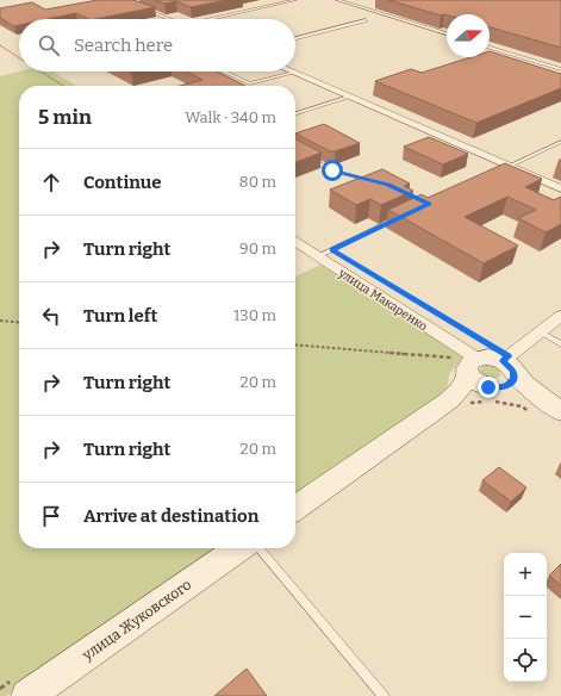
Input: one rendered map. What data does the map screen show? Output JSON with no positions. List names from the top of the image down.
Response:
{
  "streets": {
    "street": ["улица Макаренко", "улица Жуковского"]
  },
  "north": "right",
  "page": {
    "search": "Search here",
    "heading": ["5 min", "Walk · 340 m"],
    "list": [
      ["Continue", "80 m"],
      ["Turn right", "90 m"],
      ["Turn left", "130 m"],
      ["Turn right", "20 m"],
      ["Turn right", "20 m"],
      "Arrive at destination"
    ],
    "map_buttons": ["+", "−"]
  }
}
